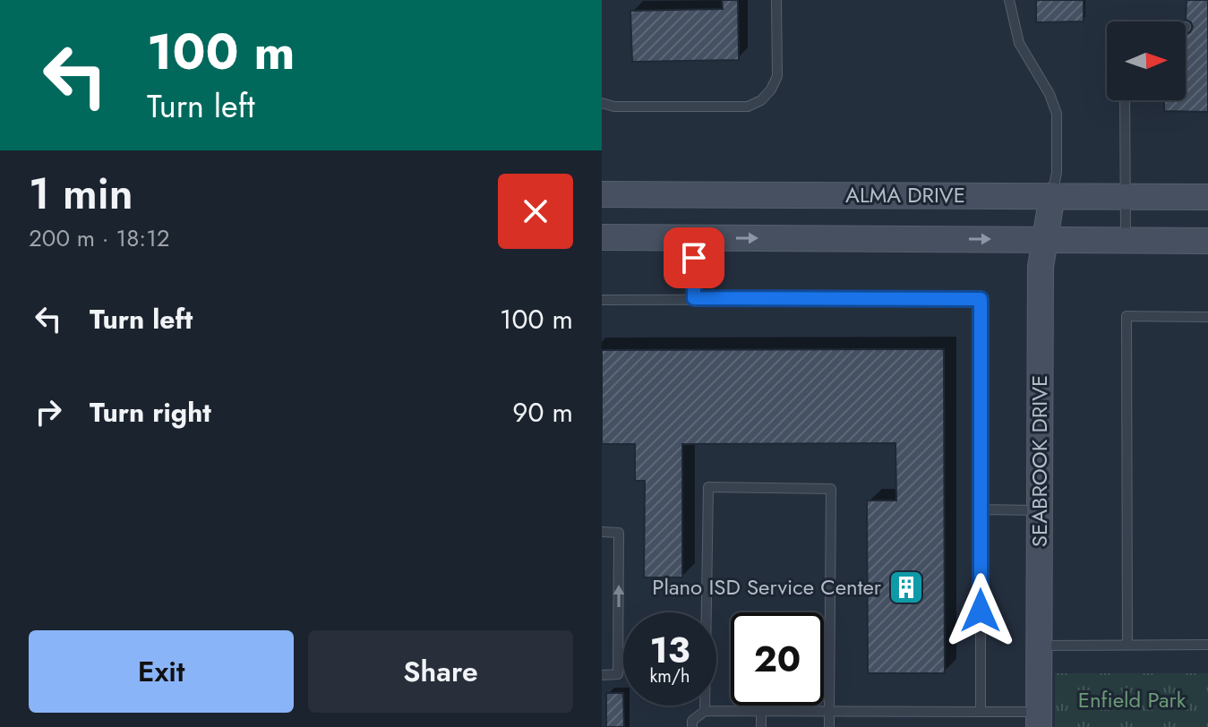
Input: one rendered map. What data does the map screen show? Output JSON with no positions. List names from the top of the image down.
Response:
{
  "streets": {
    "main road": ["ALMA DRIVE", "SEABROOK DRIVE"]
  },
  "crossings": [
    ["ALMA DRIVE", "SEABROOK DRIVE"]
  ],
  "parks": ["Enfield Park"],
  "places": {
    "building": ["Plano ISD Service Center"]
  },
  "north": "right",
  "page": {
    "turn": ["100 m", "Turn left"],
    "heading": ["1 min", "200 m · 18:12"],
    "list": [
      {
        "name": "Turn left",
        "value": "100 m"
      },
      {
        "name": "Turn right",
        "value": "90 m"
      }
    ],
    "speed": "13 km/h",
    "limit": "20",
    "buttons": ["Exit", "Share"]
  }
}
